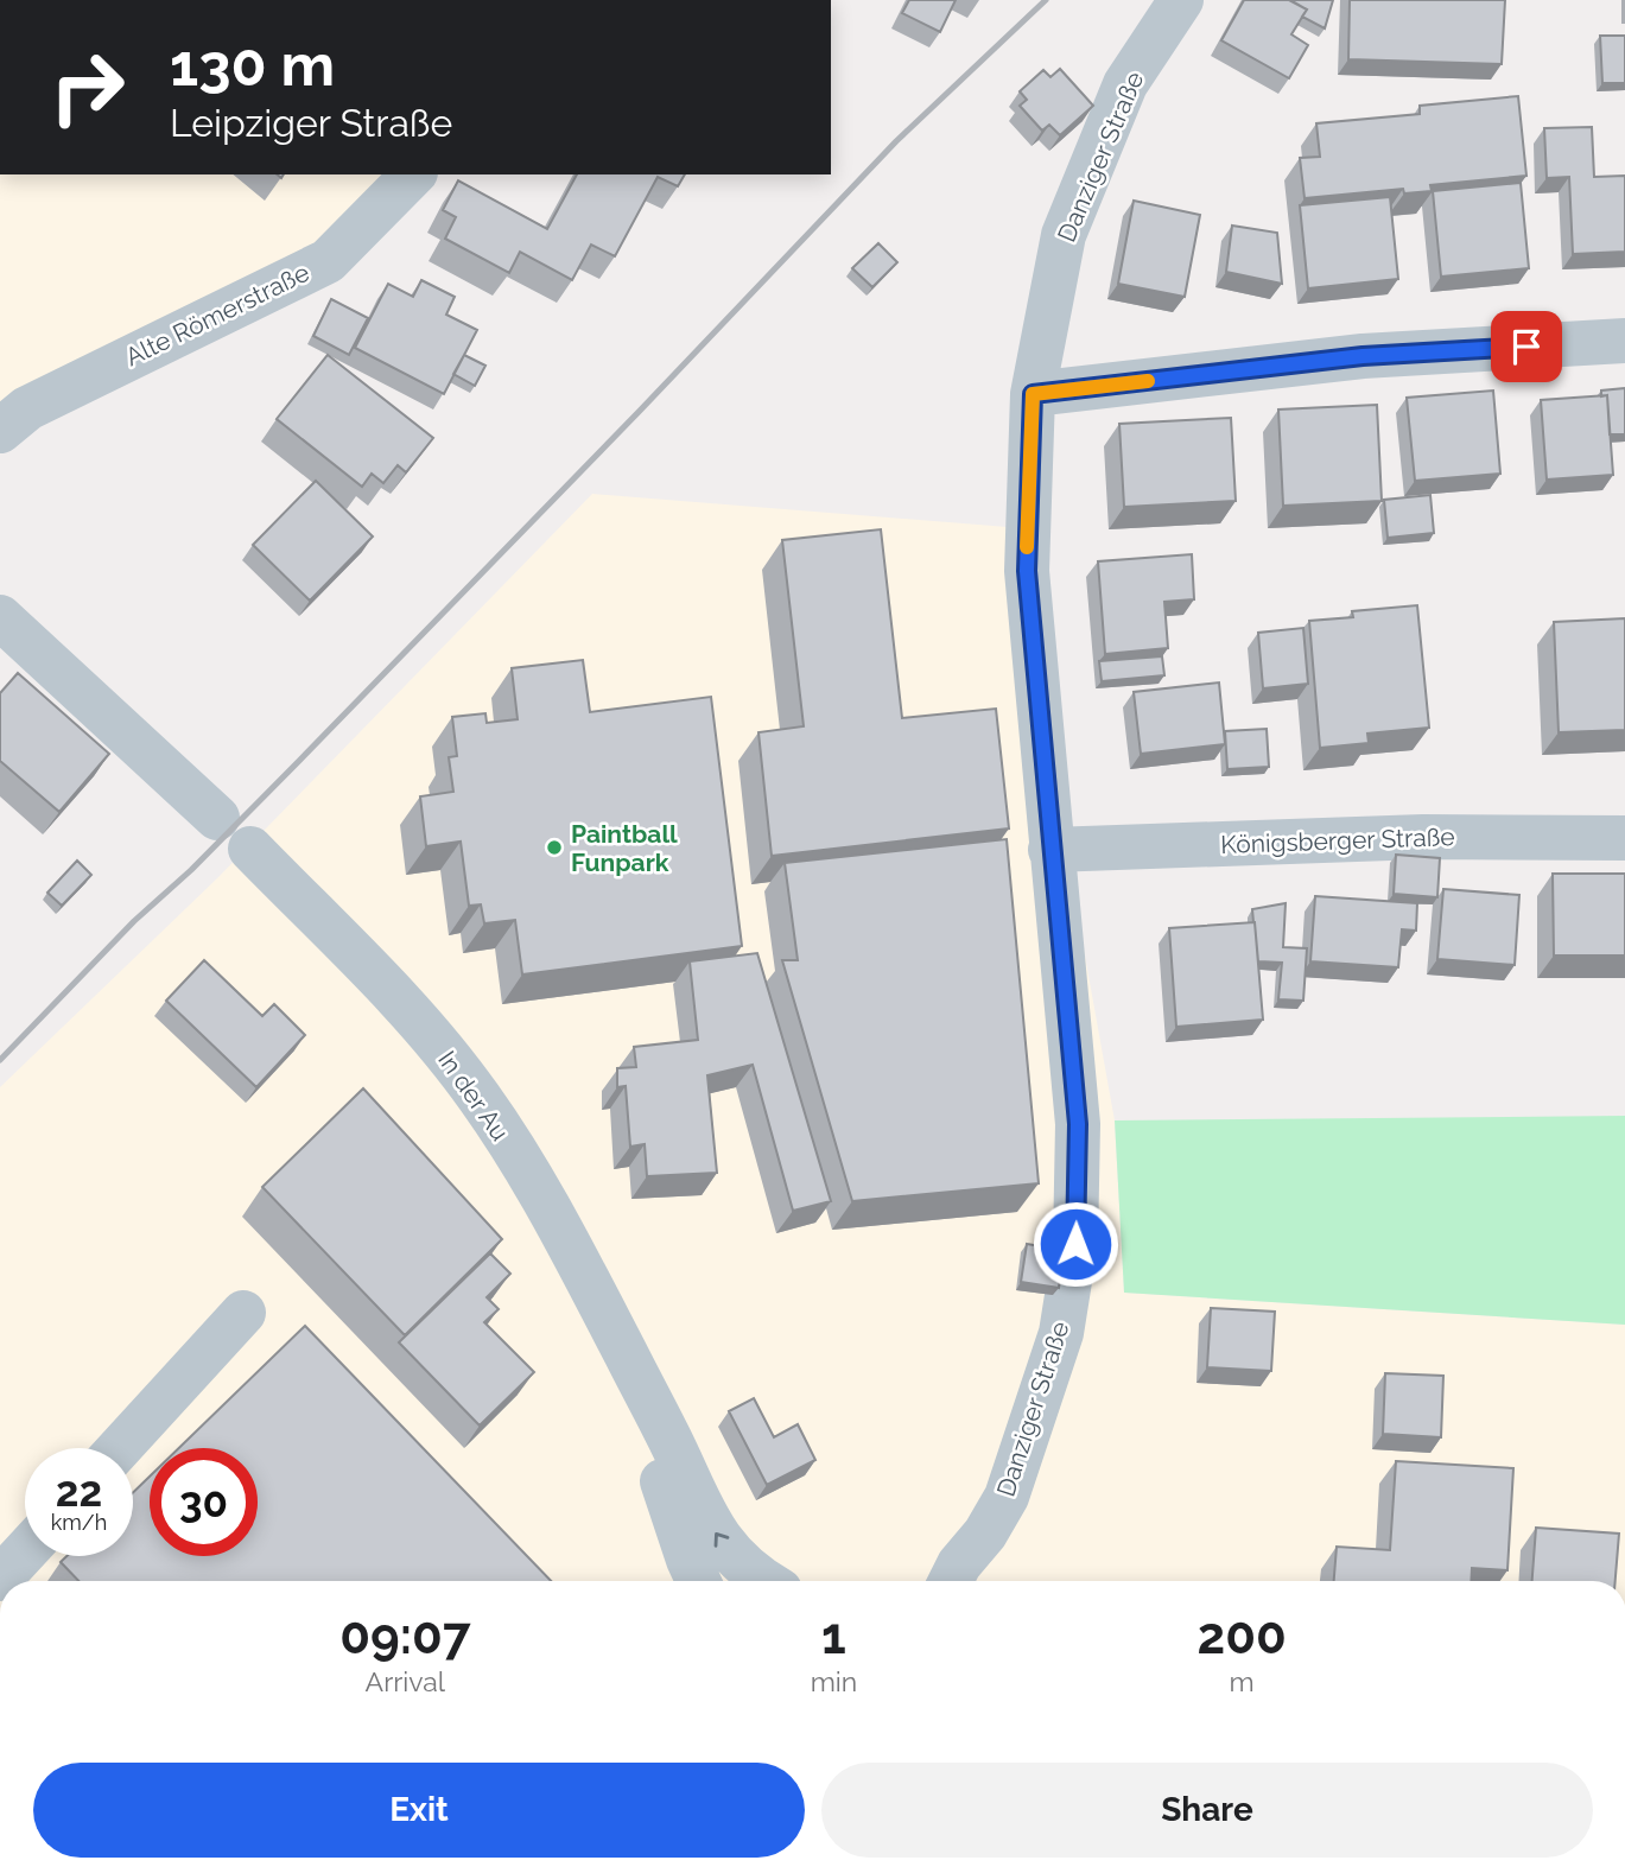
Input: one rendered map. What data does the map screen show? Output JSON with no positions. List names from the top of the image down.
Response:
{
  "streets": {
    "street": [
      "Danziger Straße",
      "Alte Römerstraße",
      "Königsberger Straße",
      "In der Au"
    ]
  },
  "crossings": [
    ["Danziger Straße", "Königsberger Straße"]
  ],
  "places": ["Paintball Funpark"],
  "page": {
    "turn": ["130 m", "Leipziger Straße"],
    "speed": "22 km/h",
    "limit": "30",
    "eta": [
      "09:07",
      "Arrival",
      "1",
      "min",
      "200",
      "m"
    ],
    "buttons": ["Exit", "Share"]
  }
}
